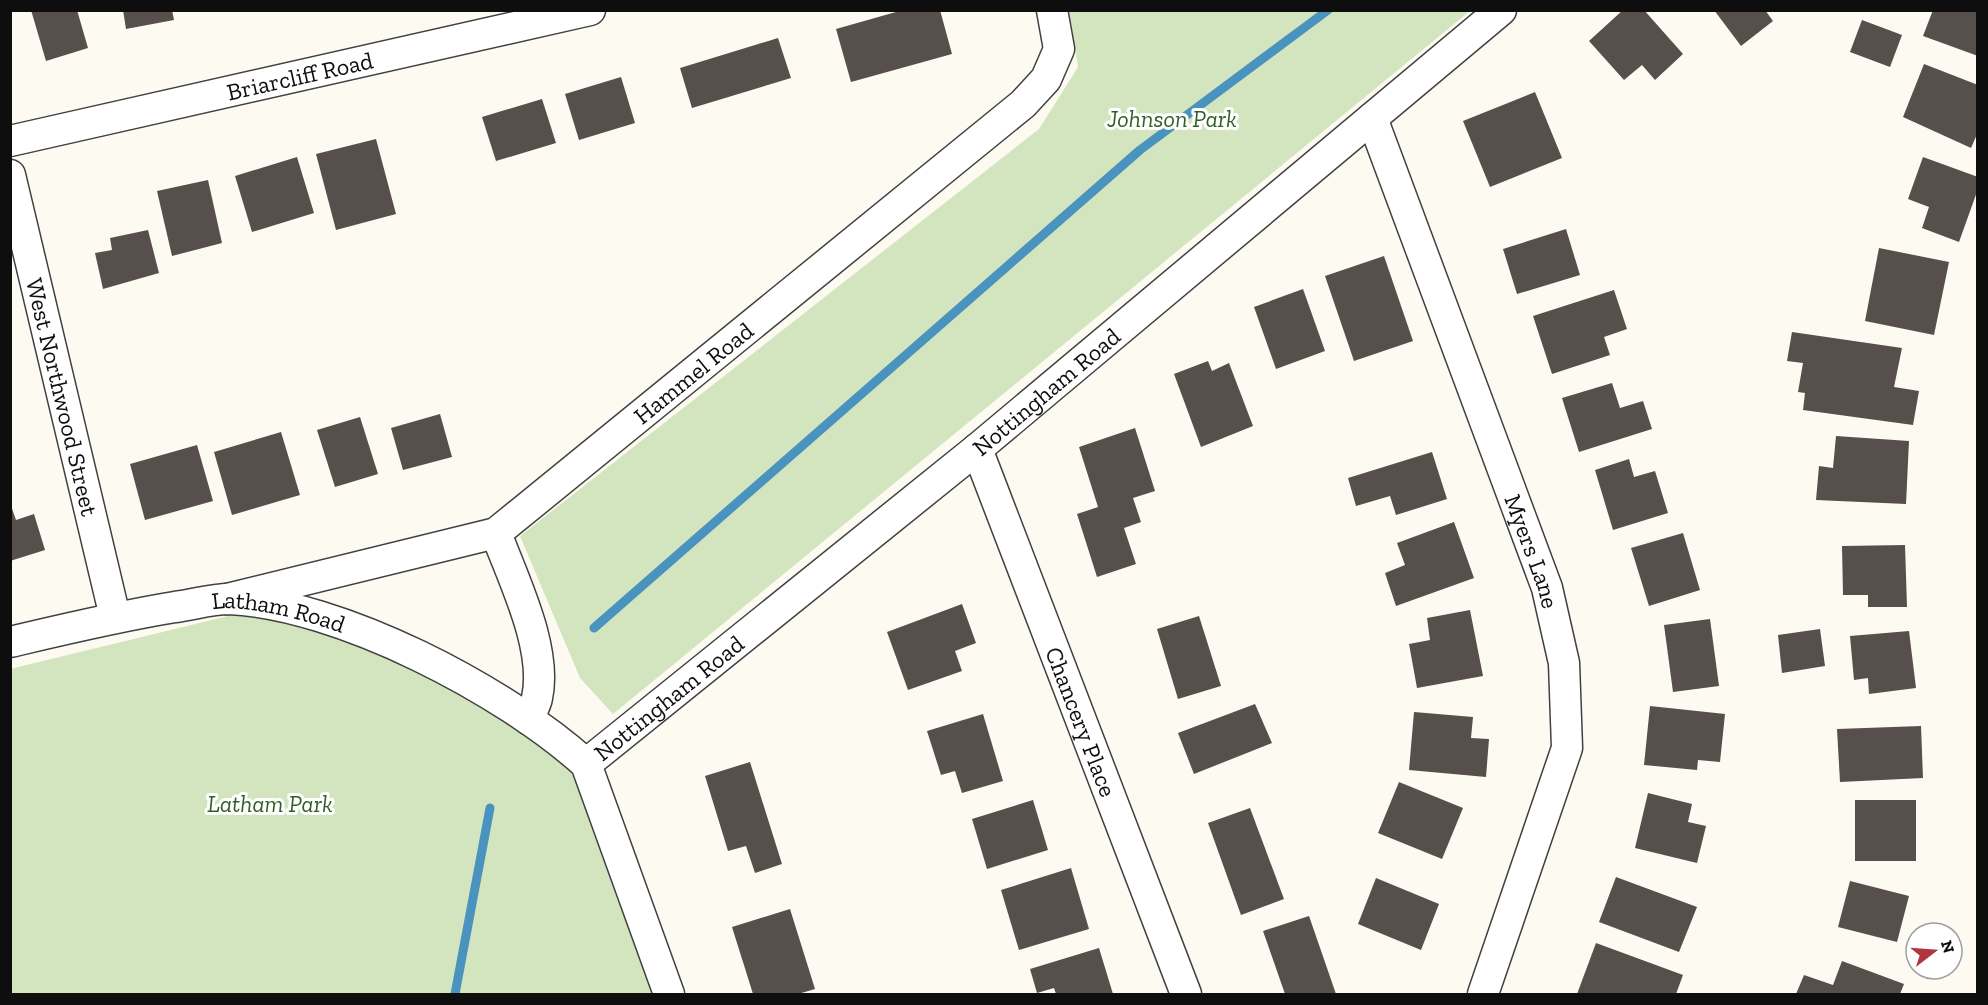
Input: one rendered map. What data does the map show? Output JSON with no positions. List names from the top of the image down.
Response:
{
  "streets": {
    "street": [
      "Briarcliff Road",
      "Hammel Road",
      "Nottingham Road",
      "West Northwood Street",
      "Myers Lane",
      "Latham Road",
      "Chancery Place"
    ]
  },
  "crossings": [
    ["Hammel Road", "Latham Road"],
    ["Nottingham Road", "Myers Lane"],
    ["Nottingham Road", "Latham Road"],
    ["Nottingham Road", "Chancery Place"],
    ["West Northwood Street", "Latham Road"]
  ],
  "parks": ["Johnson Park", "Latham Park"],
  "north": "right"
}
